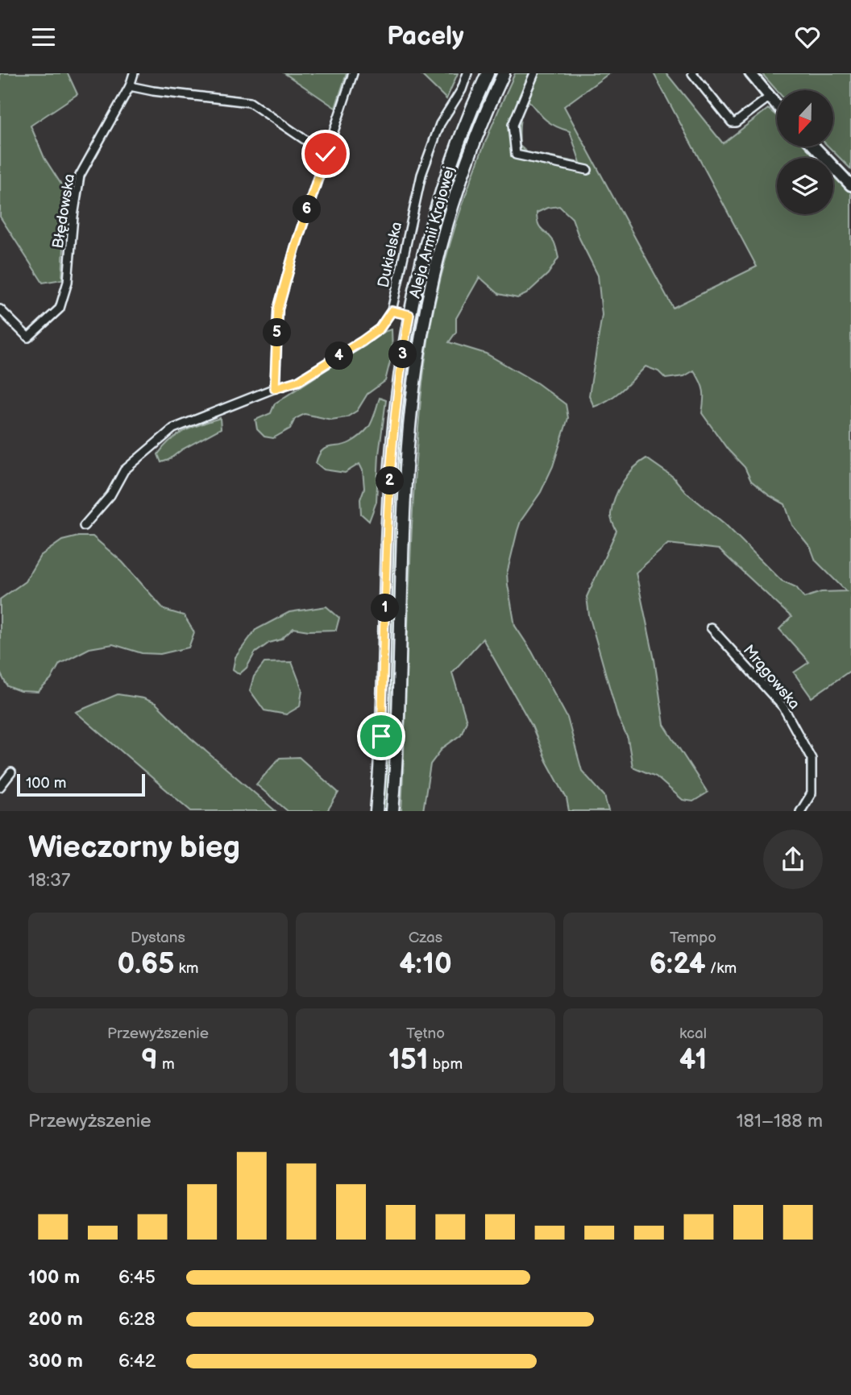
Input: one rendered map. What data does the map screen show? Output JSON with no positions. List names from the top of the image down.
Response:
{
  "streets": {
    "main road": ["Aleja Armii Krajowej"],
    "street": ["Błędowska", "Dukielska", "Mrągowska"]
  },
  "scale_bar": "100 m",
  "north": "bottom",
  "page": {
    "header": "Pacely",
    "pins": [
      "6",
      "5",
      "3",
      "4",
      "2",
      "1"
    ],
    "scale": "100 m",
    "heading": ["Wieczorny bieg", "18:37"],
    "stats": [
      ["Dystans", "0.65 km"],
      ["Czas", "4:10"],
      ["Tempo", "6:24 /km"],
      ["Przewyższenie", "9 m"],
      ["Tętno", "151 bpm"],
      ["kcal", "41"]
    ],
    "chart": ["Przewyższenie", "181–188 m"],
    "list": [
      {
        "name": "100 m",
        "note": "6:45"
      },
      {
        "name": "200 m",
        "note": "6:28"
      },
      {
        "name": "300 m",
        "note": "6:42"
      }
    ]
  }
}
